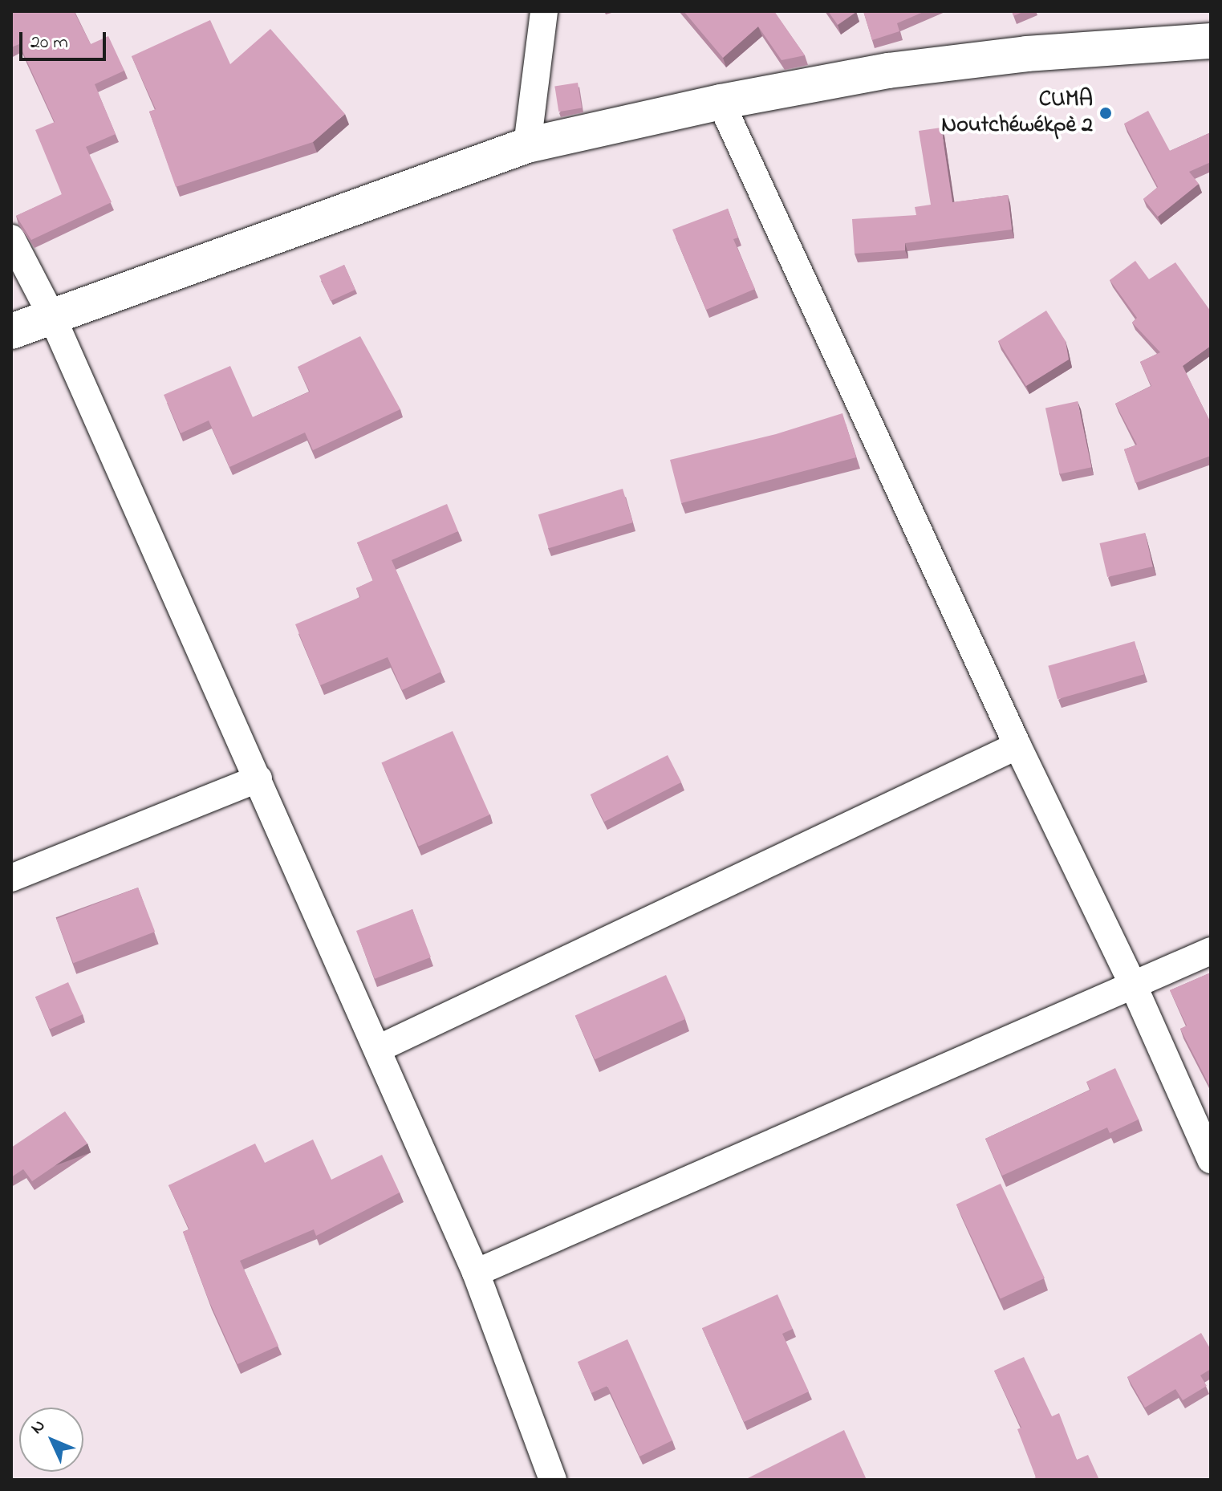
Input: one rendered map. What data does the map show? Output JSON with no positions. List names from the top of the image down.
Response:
{
  "places": ["CUMA Noutchéwékpè 2"],
  "scale_bar": "20 m",
  "north": "top left"
}
